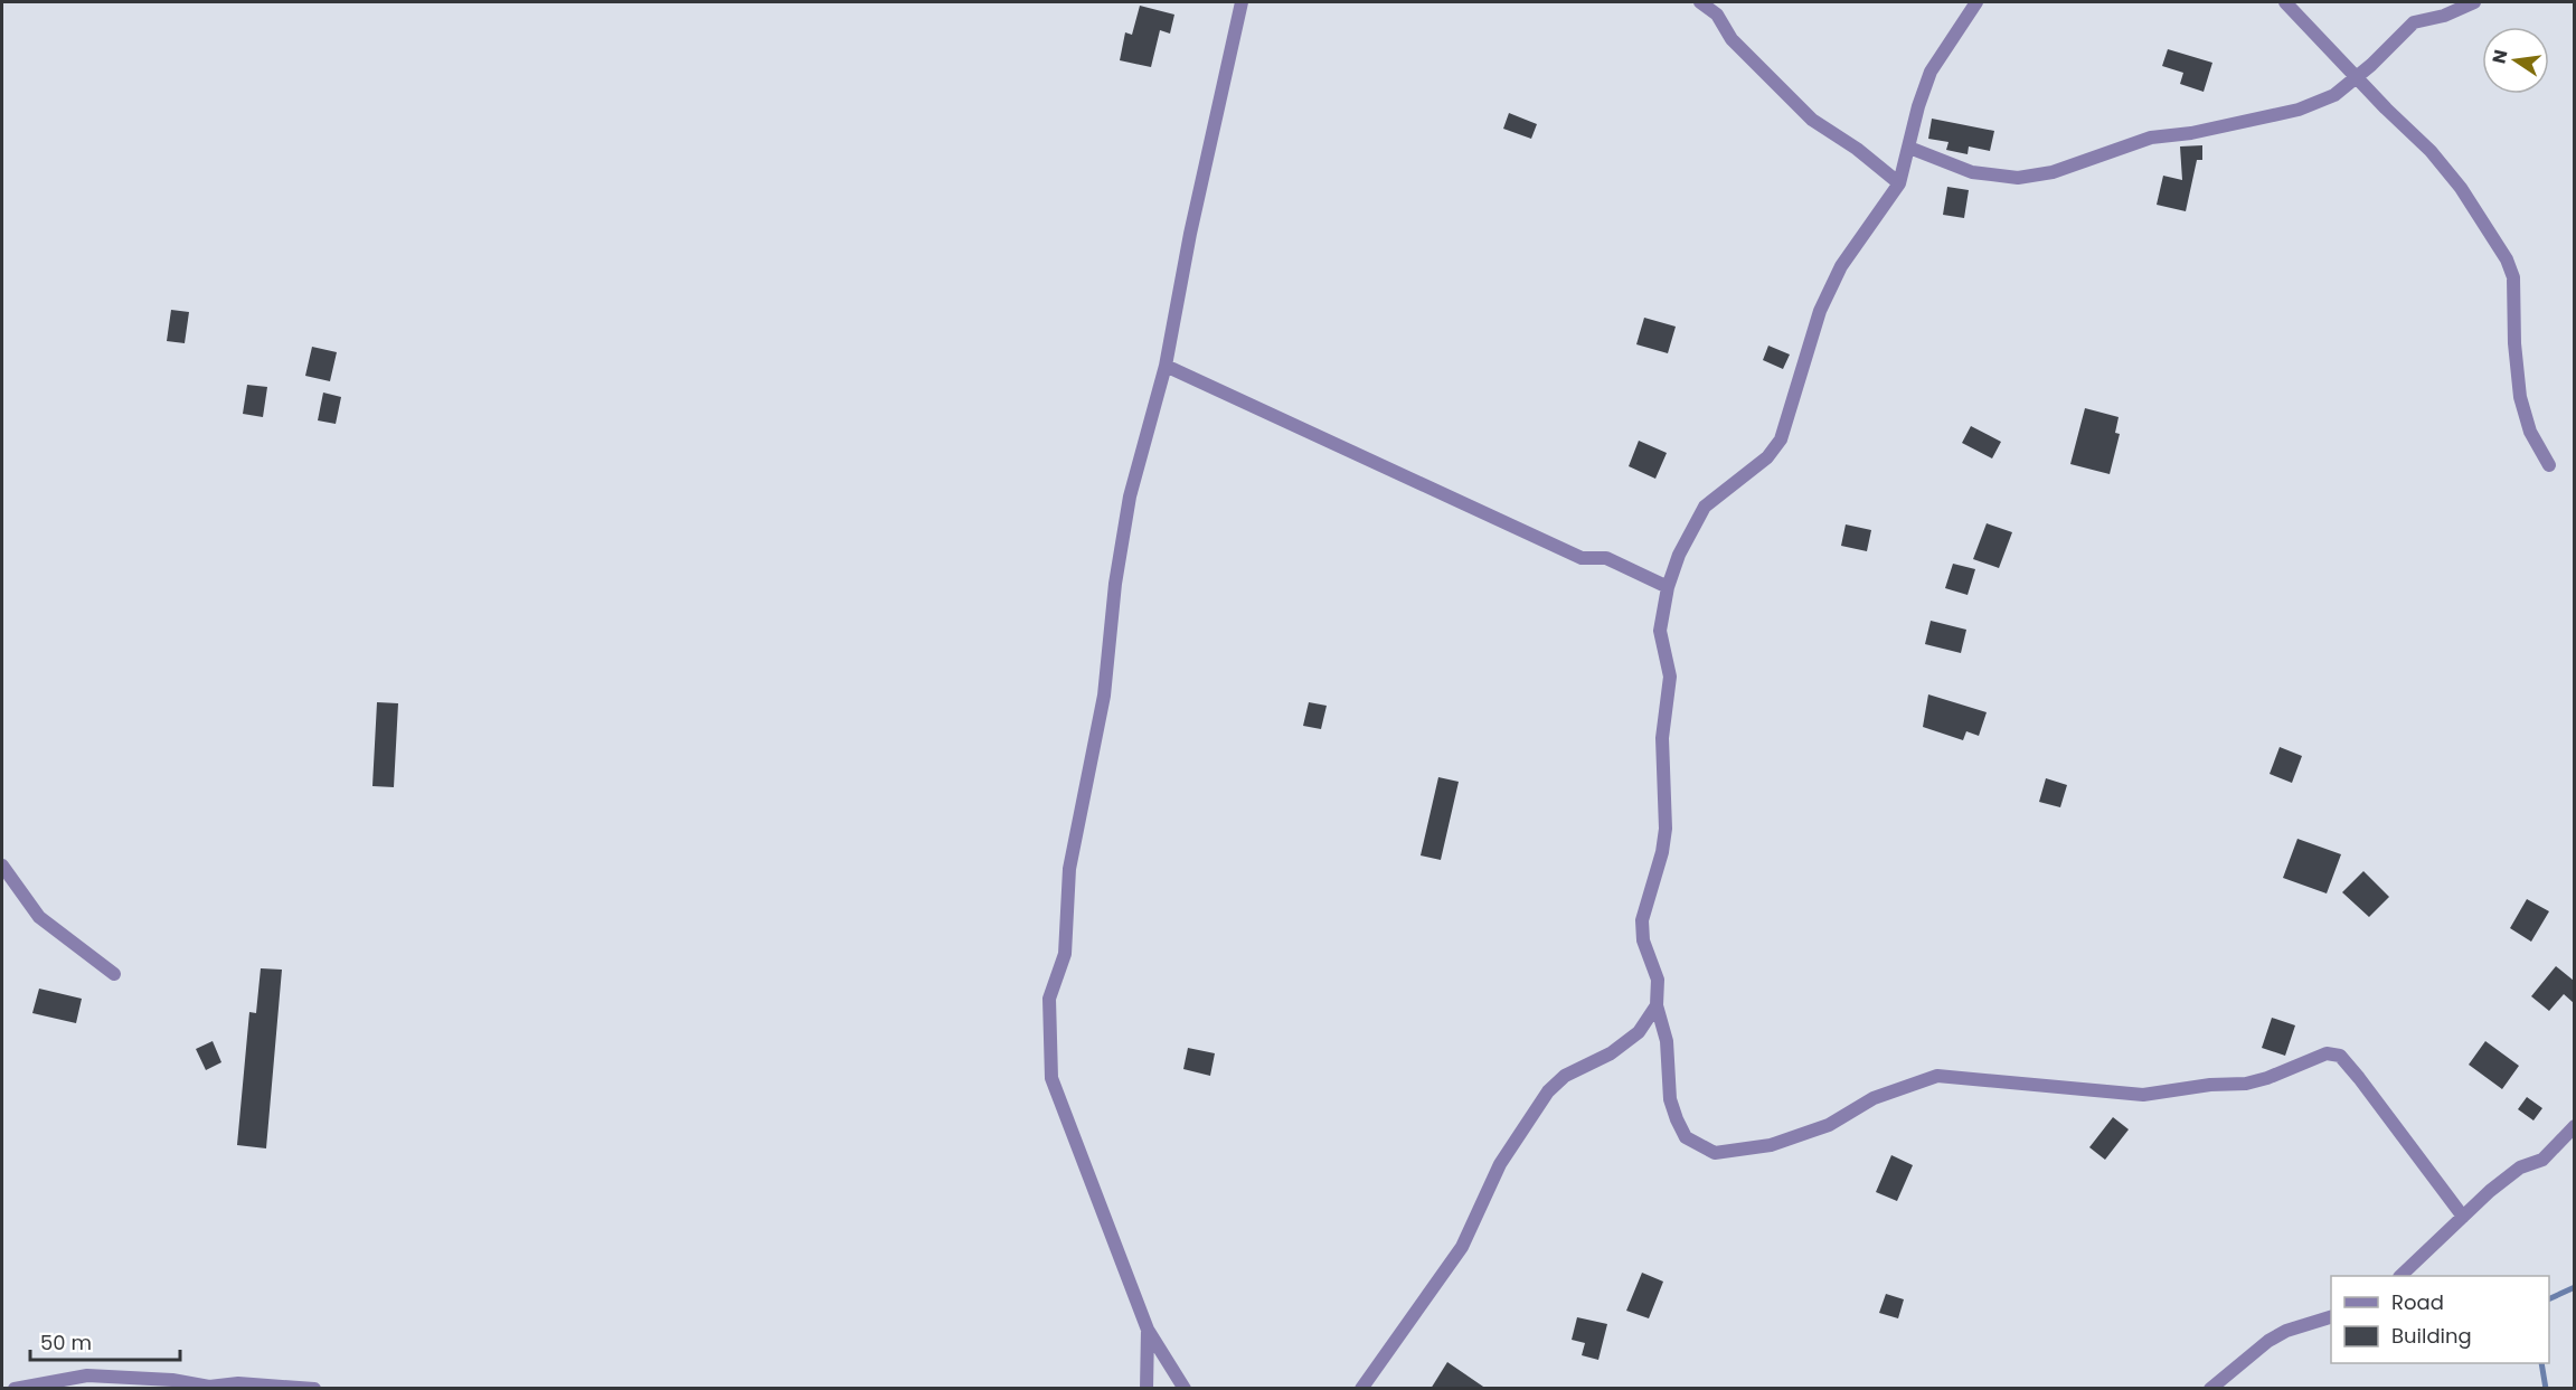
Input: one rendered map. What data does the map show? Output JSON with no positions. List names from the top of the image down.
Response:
{
  "legend": ["Road", "Building"],
  "scale_bar": "50 m",
  "north": "left"
}
